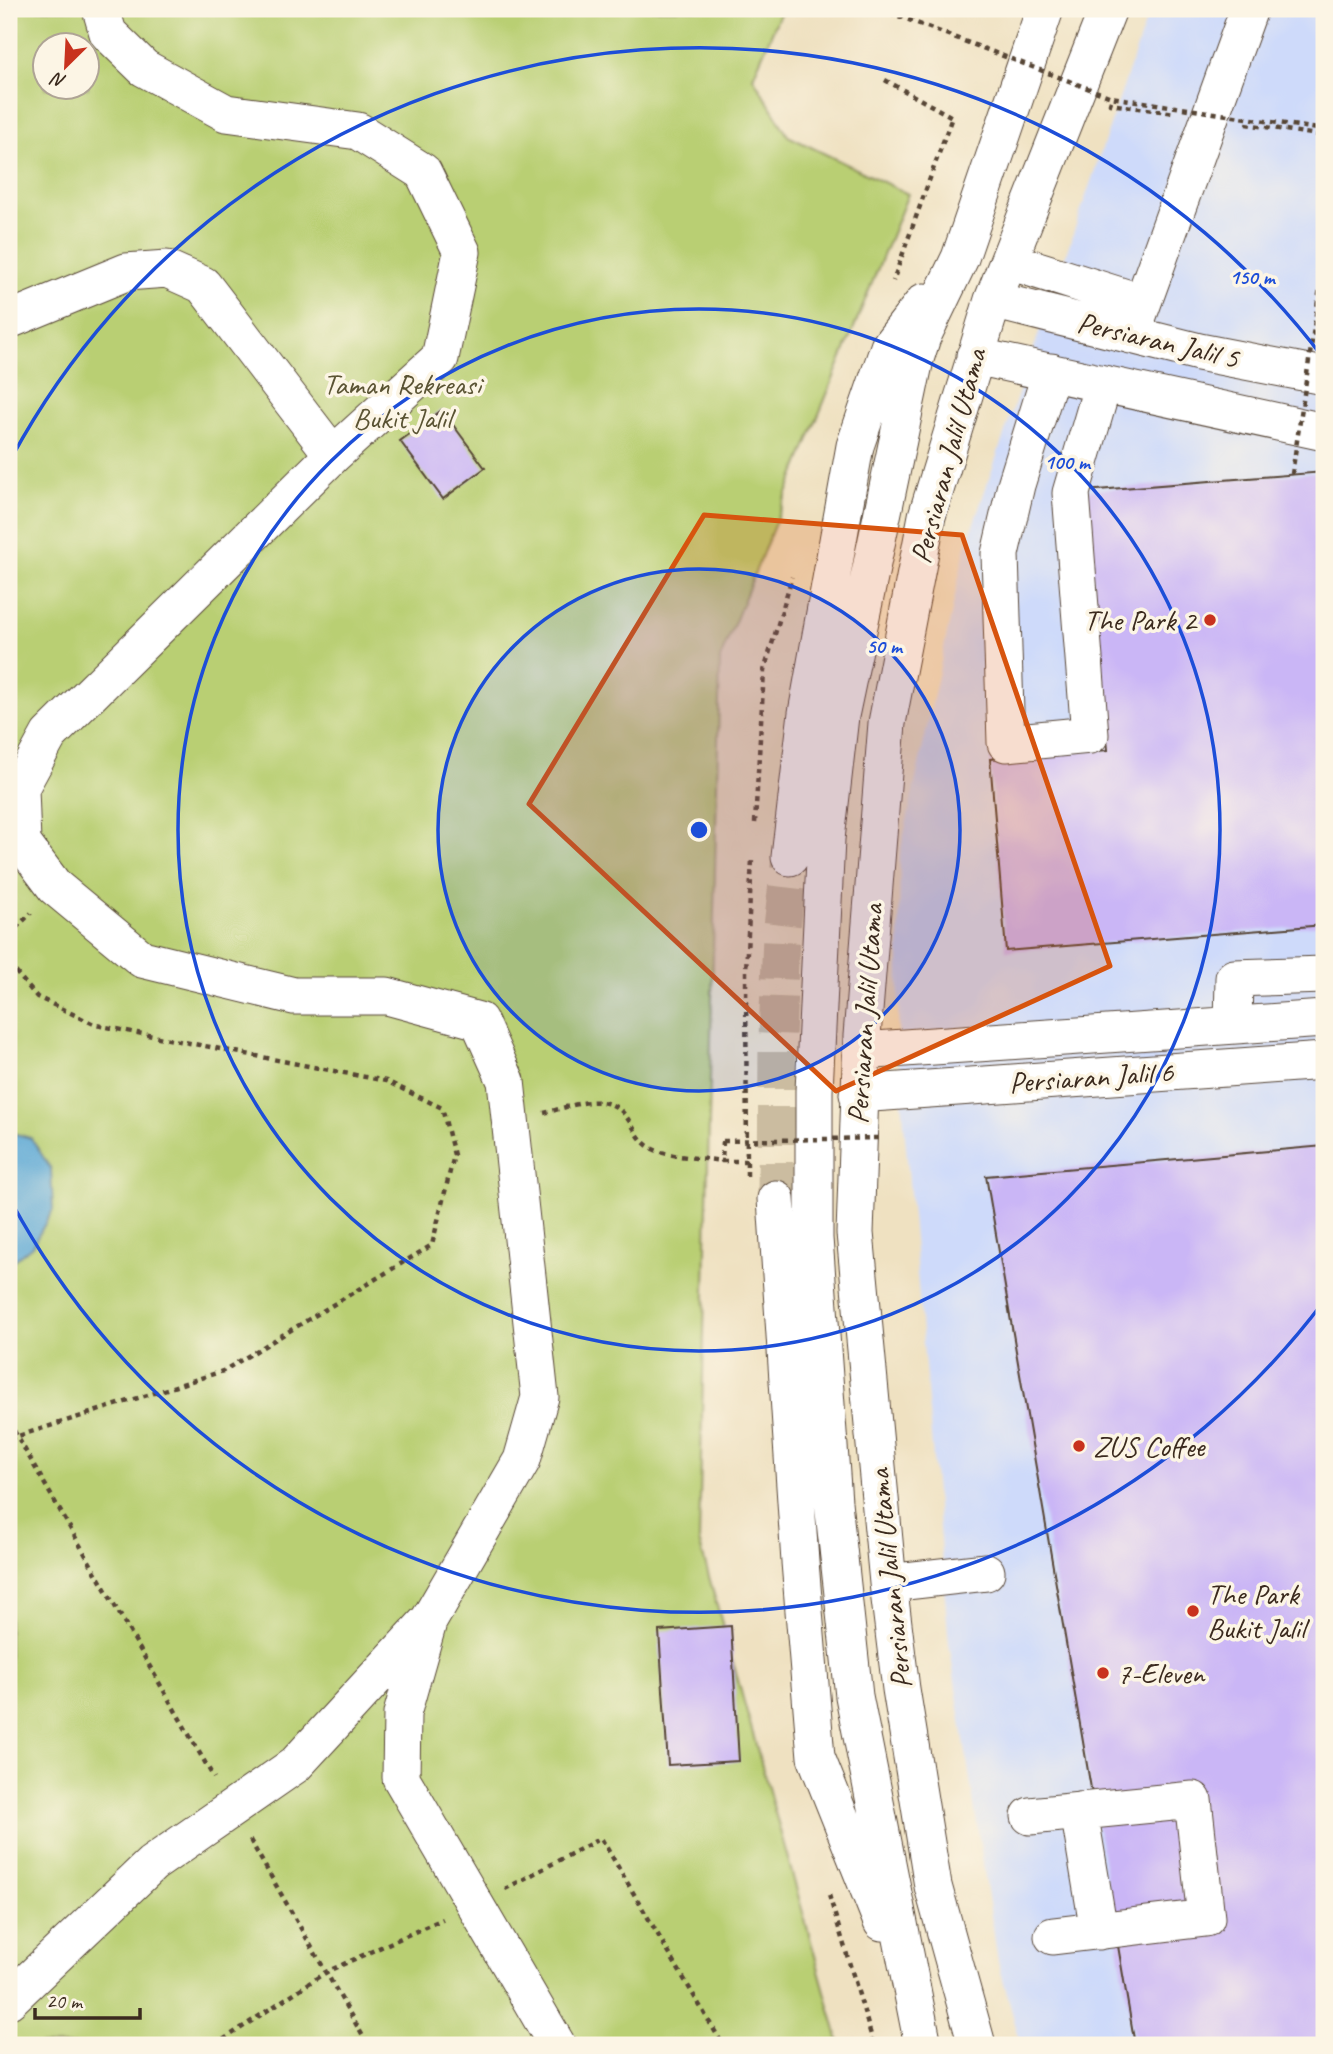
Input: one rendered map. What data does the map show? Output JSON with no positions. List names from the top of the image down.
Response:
{
  "streets": {
    "street": ["Persiaran Jalil 5", "Persiaran Jalil Utama", "Persiaran Jalil 6"]
  },
  "crossings": [
    ["Persiaran Jalil 5", "Persiaran Jalil Utama"],
    ["Persiaran Jalil Utama", "Persiaran Jalil 6"]
  ],
  "parks": ["Taman Rekreasi Bukit Jalil"],
  "places": [
    "The Park 2",
    "ZUS Coffee",
    "The Park Bukit Jalil",
    "7-Eleven"
  ],
  "scale_bar": "20 m",
  "north": "bottom left",
  "rings": ["150 m", "100 m", "50 m"]
}
